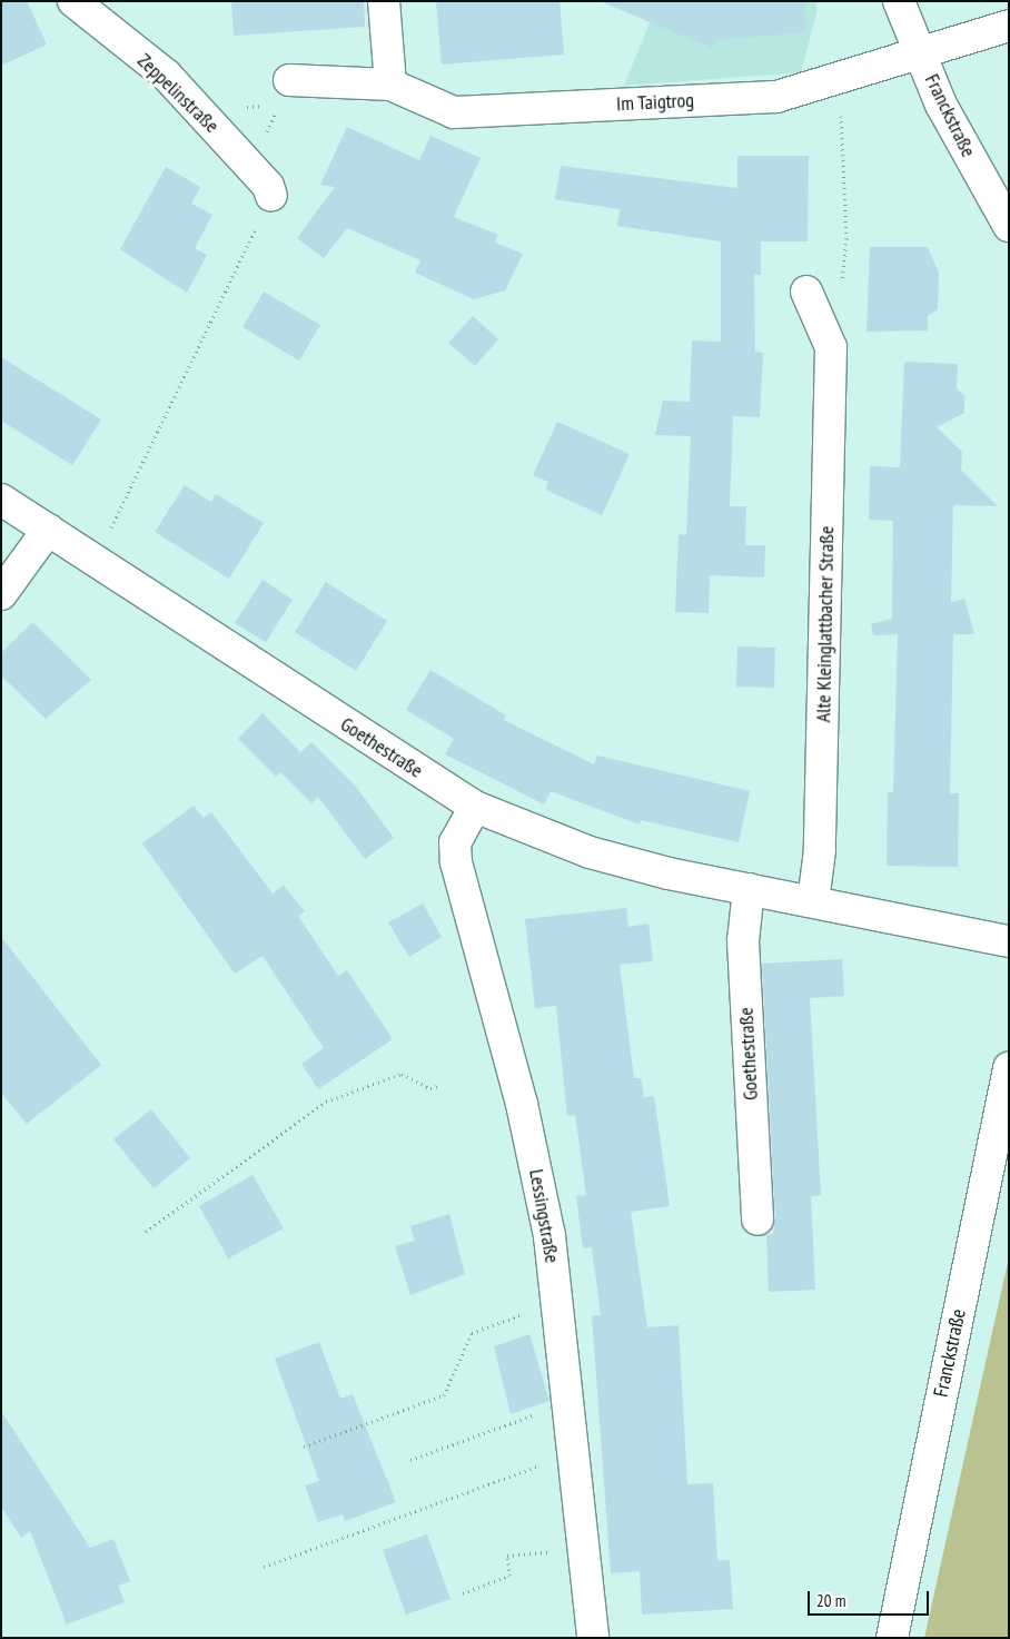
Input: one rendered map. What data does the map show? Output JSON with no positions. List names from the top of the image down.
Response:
{
  "streets": {
    "street": [
      "Zeppelinstraße",
      "Im Taigtrog",
      "Franckstraße",
      "Alte Kleinglattbacher Straße",
      "Goethestraße",
      "Lessingstraße"
    ]
  },
  "crossings": [
    ["Im Taigtrog", "Franckstraße"],
    ["Alte Kleinglattbacher Straße", "Goethestraße"],
    ["Goethestraße", "Lessingstraße"]
  ],
  "scale_bar": "20 m"
}
